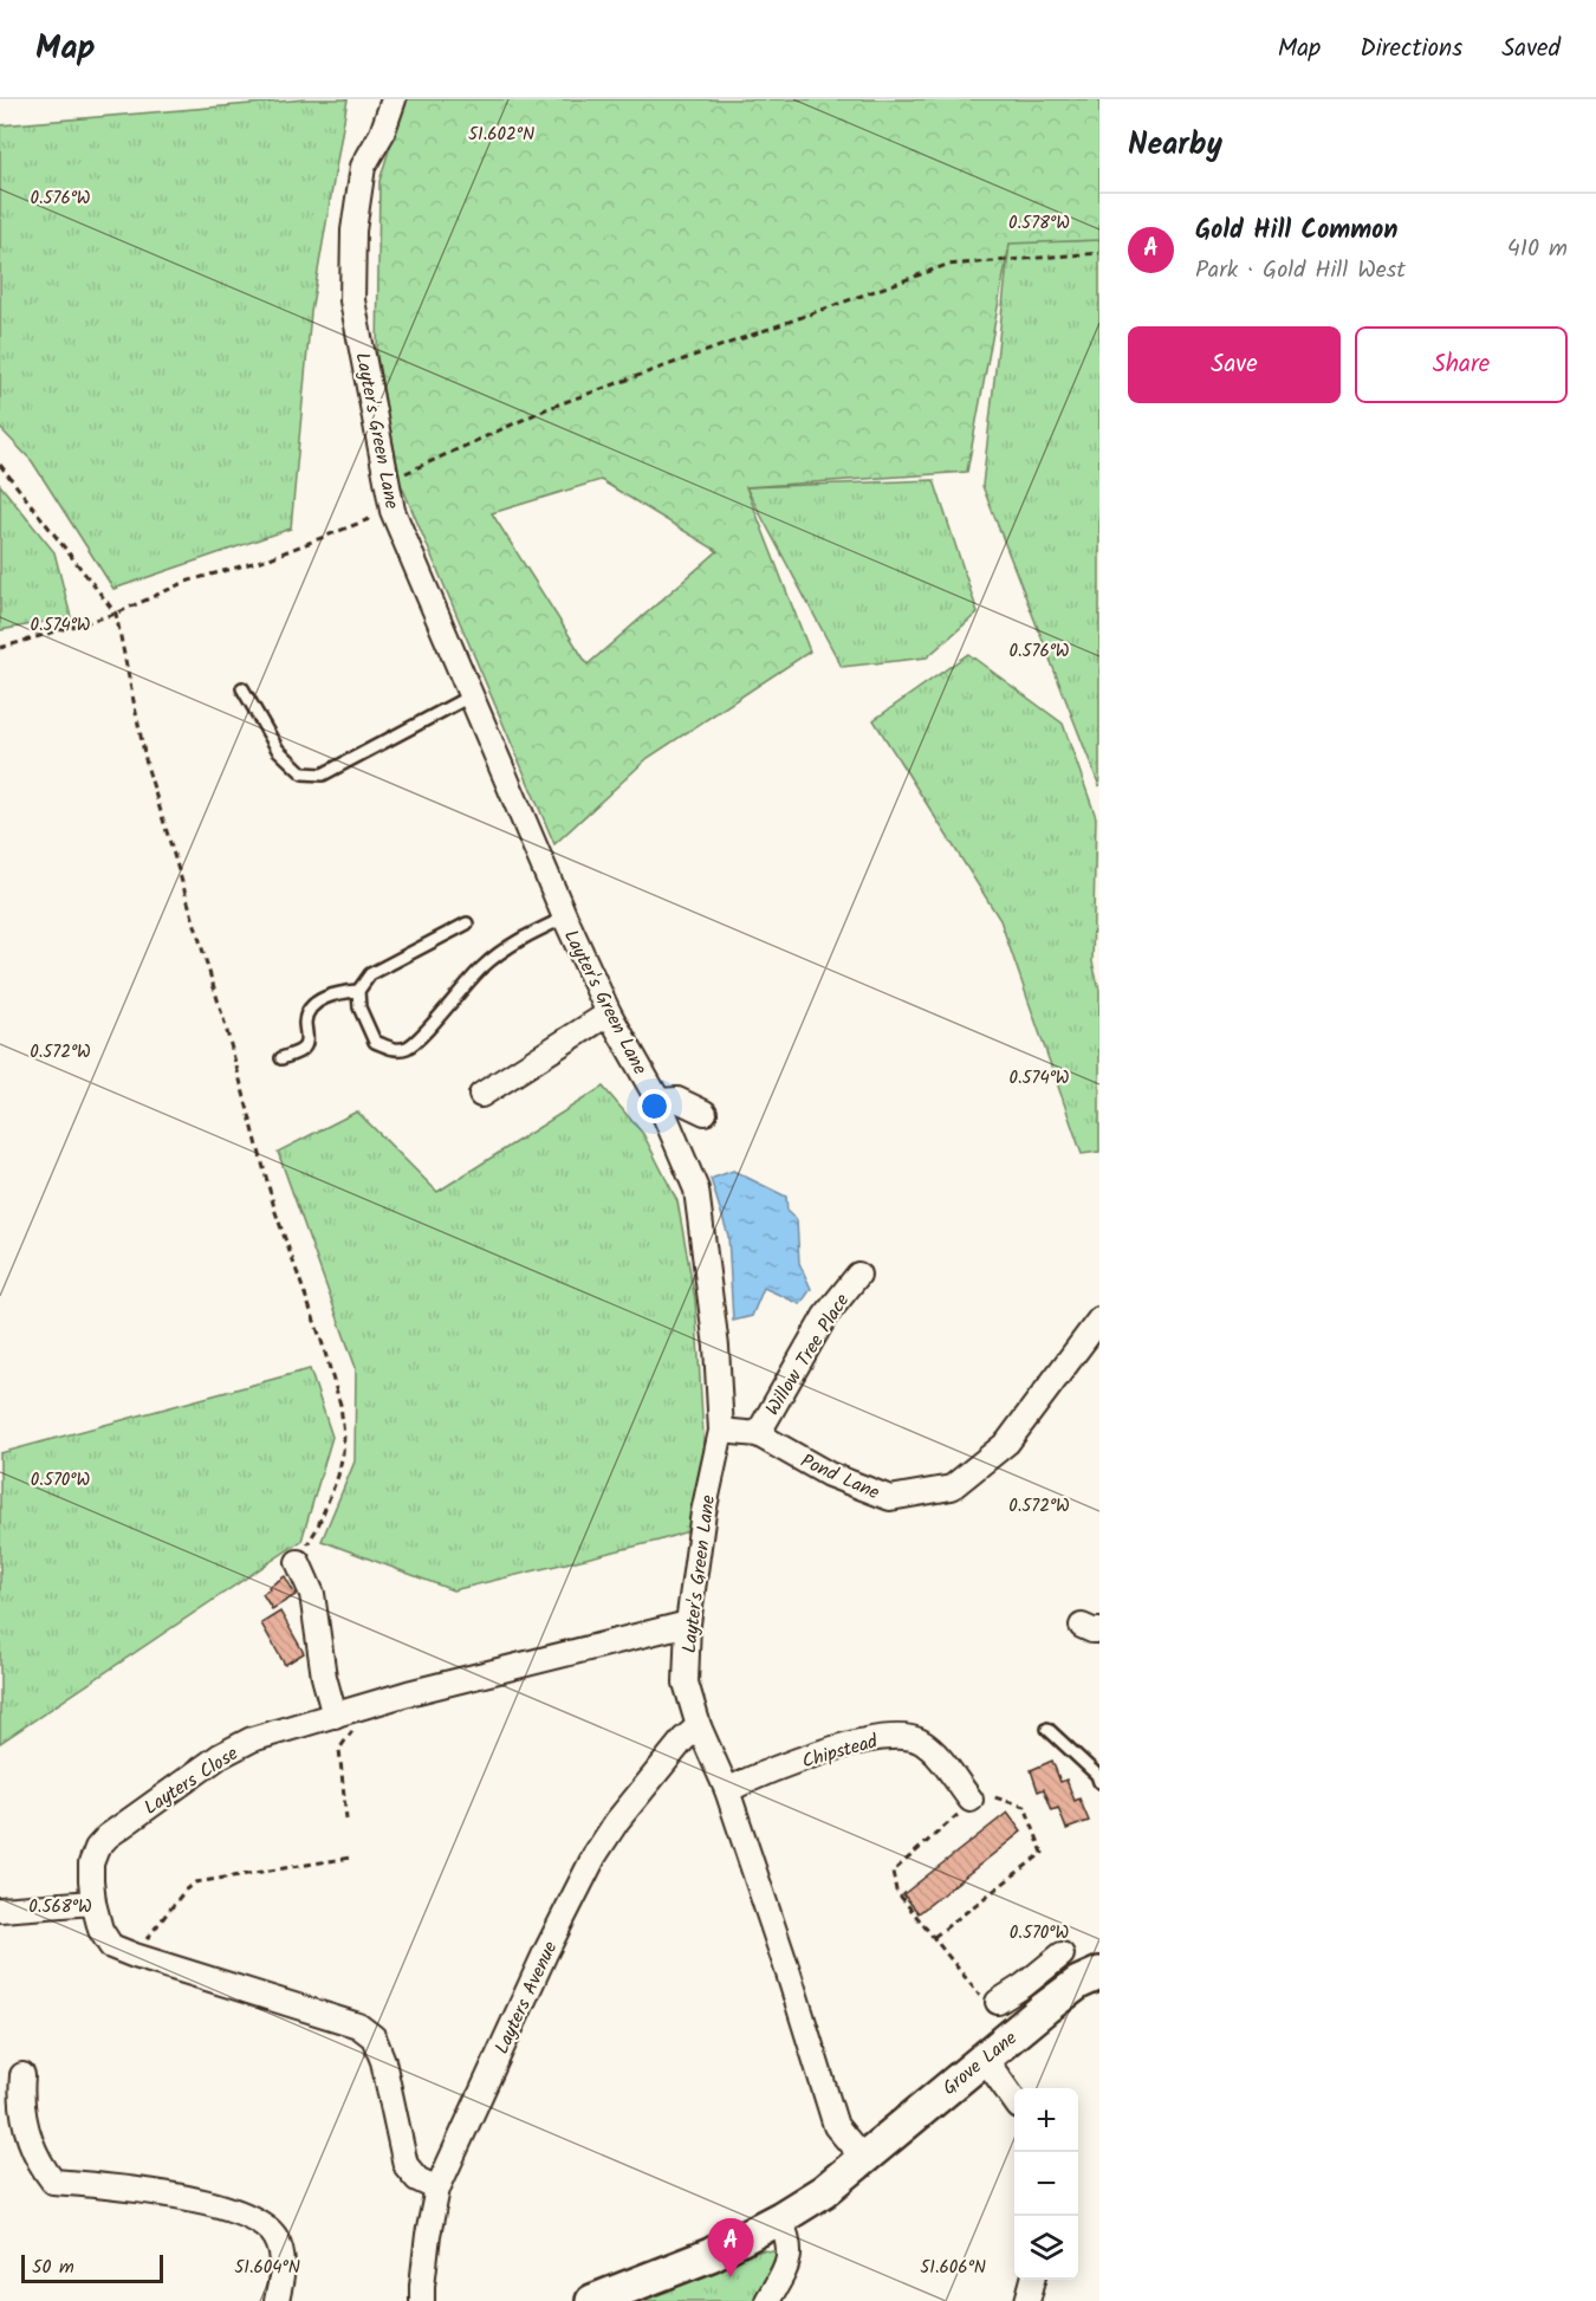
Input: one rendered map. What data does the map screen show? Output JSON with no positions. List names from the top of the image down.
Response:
{
  "streets": {
    "street": [
      "Layter's Green Lane",
      "Willow Tree Place",
      "Pond Lane",
      "Chipstead",
      "Layters Close",
      "Layters Avenue",
      "Grove Lane"
    ]
  },
  "crossings": [
    ["Layter's Green Lane", "Pond Lane"],
    ["Layter's Green Lane", "Chipstead"],
    ["Layter's Green Lane", "Layters Close"],
    ["Layter's Green Lane", "Layters Avenue"],
    ["Layter's Green Lane", "Grove Lane"],
    ["Willow Tree Place", "Pond Lane"],
    ["Layters Close", "Layters Avenue"]
  ],
  "scale_bar": "50 m",
  "page": {
    "header": "Map",
    "nav": ["Map", "Directions", "Saved"],
    "heading": "Nearby",
    "list": [
      {
        "mark": "A",
        "name": "Gold Hill Common",
        "note": "Park · Gold Hill West",
        "value": "410 m"
      }
    ],
    "buttons": ["Save", "Share"],
    "map_buttons": ["+", "−"],
    "pins": "A",
    "scale": "50 m"
  },
  "coordinates": [
    "51.602°N",
    "0.576°W",
    "0.578°W",
    "0.574°W",
    "0.572°W",
    "0.570°W",
    "0.568°W",
    "51.604°N",
    "51.606°N"
  ]
}
